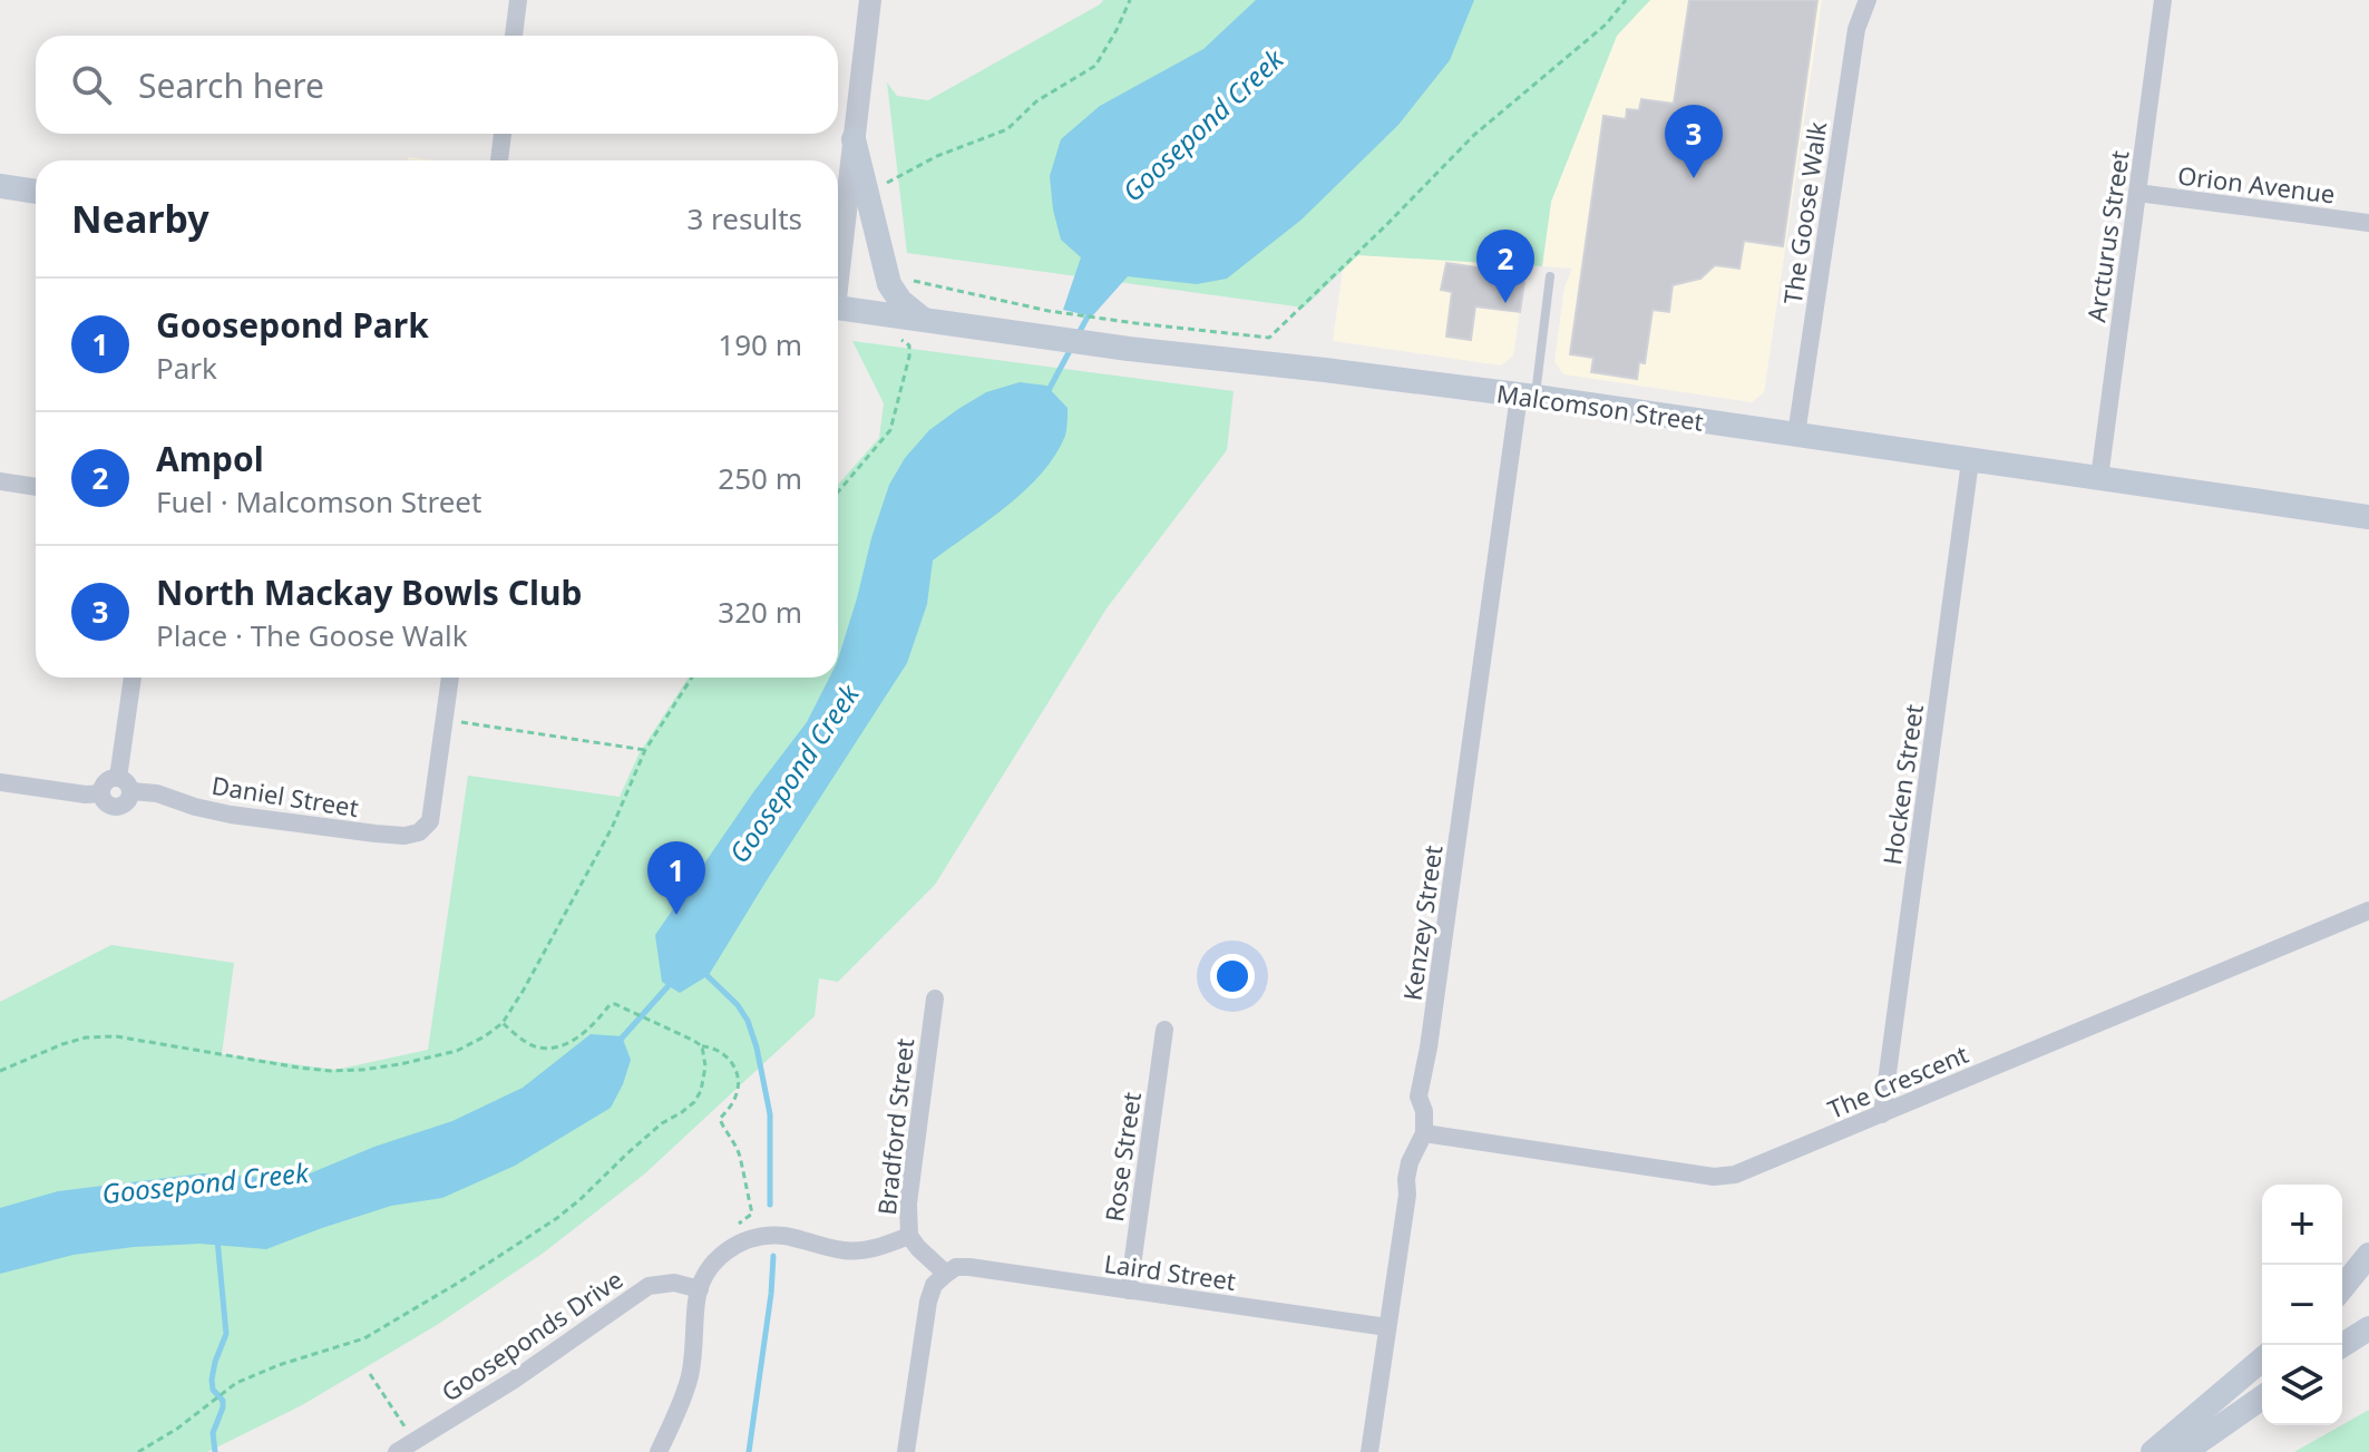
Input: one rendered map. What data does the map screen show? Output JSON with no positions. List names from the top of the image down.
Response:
{
  "streets": {
    "main road": ["Malcomson Street"],
    "street": [
      "Orion Avenue",
      "The Goose Walk",
      "Arcturus Street",
      "Hocken Street",
      "Daniel Street",
      "Kenzey Street",
      "The Crescent",
      "Bradford Street",
      "Rose Street",
      "Laird Street",
      "Gooseponds Drive"
    ]
  },
  "crossings": [
    ["Orion Avenue", "Arcturus Street"],
    ["The Goose Walk", "Malcomson Street"],
    ["Arcturus Street", "Malcomson Street"],
    ["Malcomson Street", "Hocken Street"],
    ["Malcomson Street", "Kenzey Street"],
    ["Hocken Street", "The Crescent"],
    ["Kenzey Street", "The Crescent"],
    ["Kenzey Street", "Laird Street"],
    ["Bradford Street", "Laird Street"],
    ["Rose Street", "Laird Street"]
  ],
  "water": ["Goosepond Creek"],
  "page": {
    "search": "Search here",
    "pins": ["3", "2", "1"],
    "heading": ["Nearby", "3 results"],
    "list": [
      {
        "mark": "1",
        "name": "Goosepond Park",
        "note": "Park",
        "value": "190 m"
      },
      {
        "mark": "2",
        "name": "Ampol",
        "note": "Fuel · Malcomson Street",
        "value": "250 m"
      },
      {
        "mark": "3",
        "name": "North Mackay Bowls Club",
        "note": "Place · The Goose Walk",
        "value": "320 m"
      }
    ],
    "map_buttons": ["+", "−"]
  }
}
